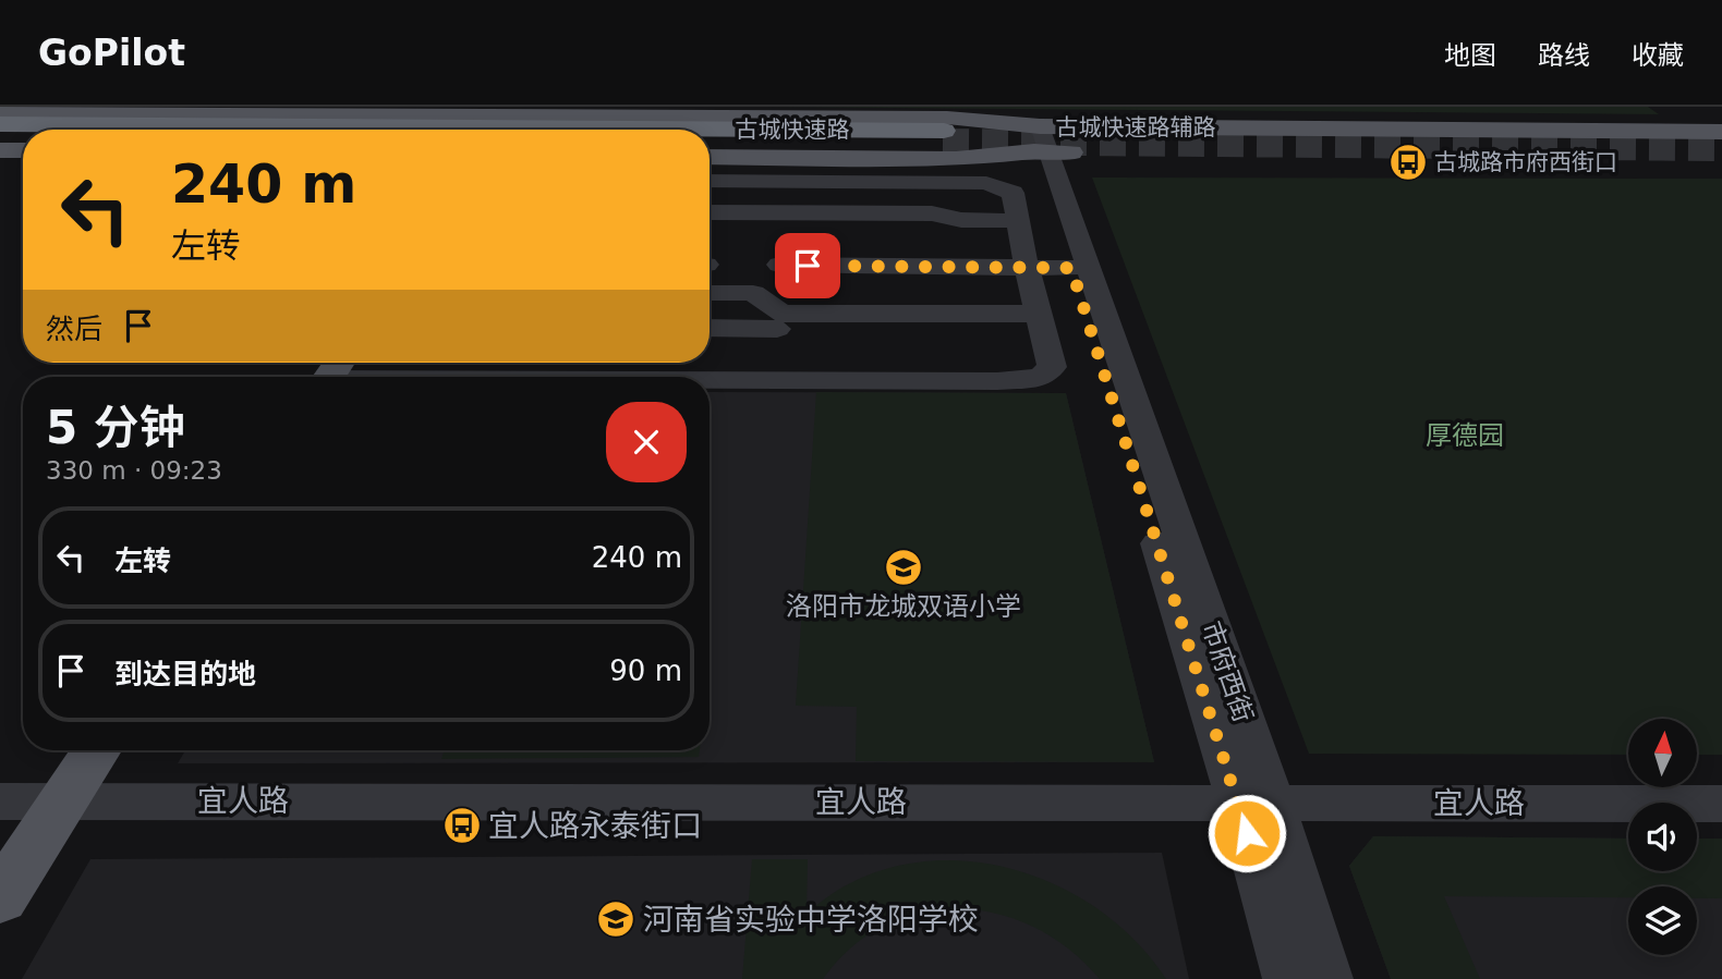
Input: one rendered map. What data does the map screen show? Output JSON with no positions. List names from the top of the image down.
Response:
{
  "streets": {
    "highway": ["古城快速路"],
    "main road": ["古城快速路辅路"],
    "street": ["市府西街", "宜人路"]
  },
  "crossings": [
    ["古城快速路辅路", "市府西街"],
    ["市府西街", "宜人路"]
  ],
  "parks": ["厚德园"],
  "places": {
    "bus stop": ["古城路市府西街口", "宜人路永泰街口"],
    "school or university": ["洛阳市龙城双语小学", "河南省实验中学洛阳学校"]
  },
  "north": "top",
  "page": {
    "header": "GoPilot",
    "nav": ["地图", "路线", "收藏"],
    "turn": ["240 m", "左转"],
    "then": "然后",
    "heading": ["5 分钟", "330 m · 09:23"],
    "list": [
      {
        "name": "左转",
        "value": "240 m"
      },
      {
        "name": "到达目的地",
        "value": "90 m"
      }
    ]
  }
}
